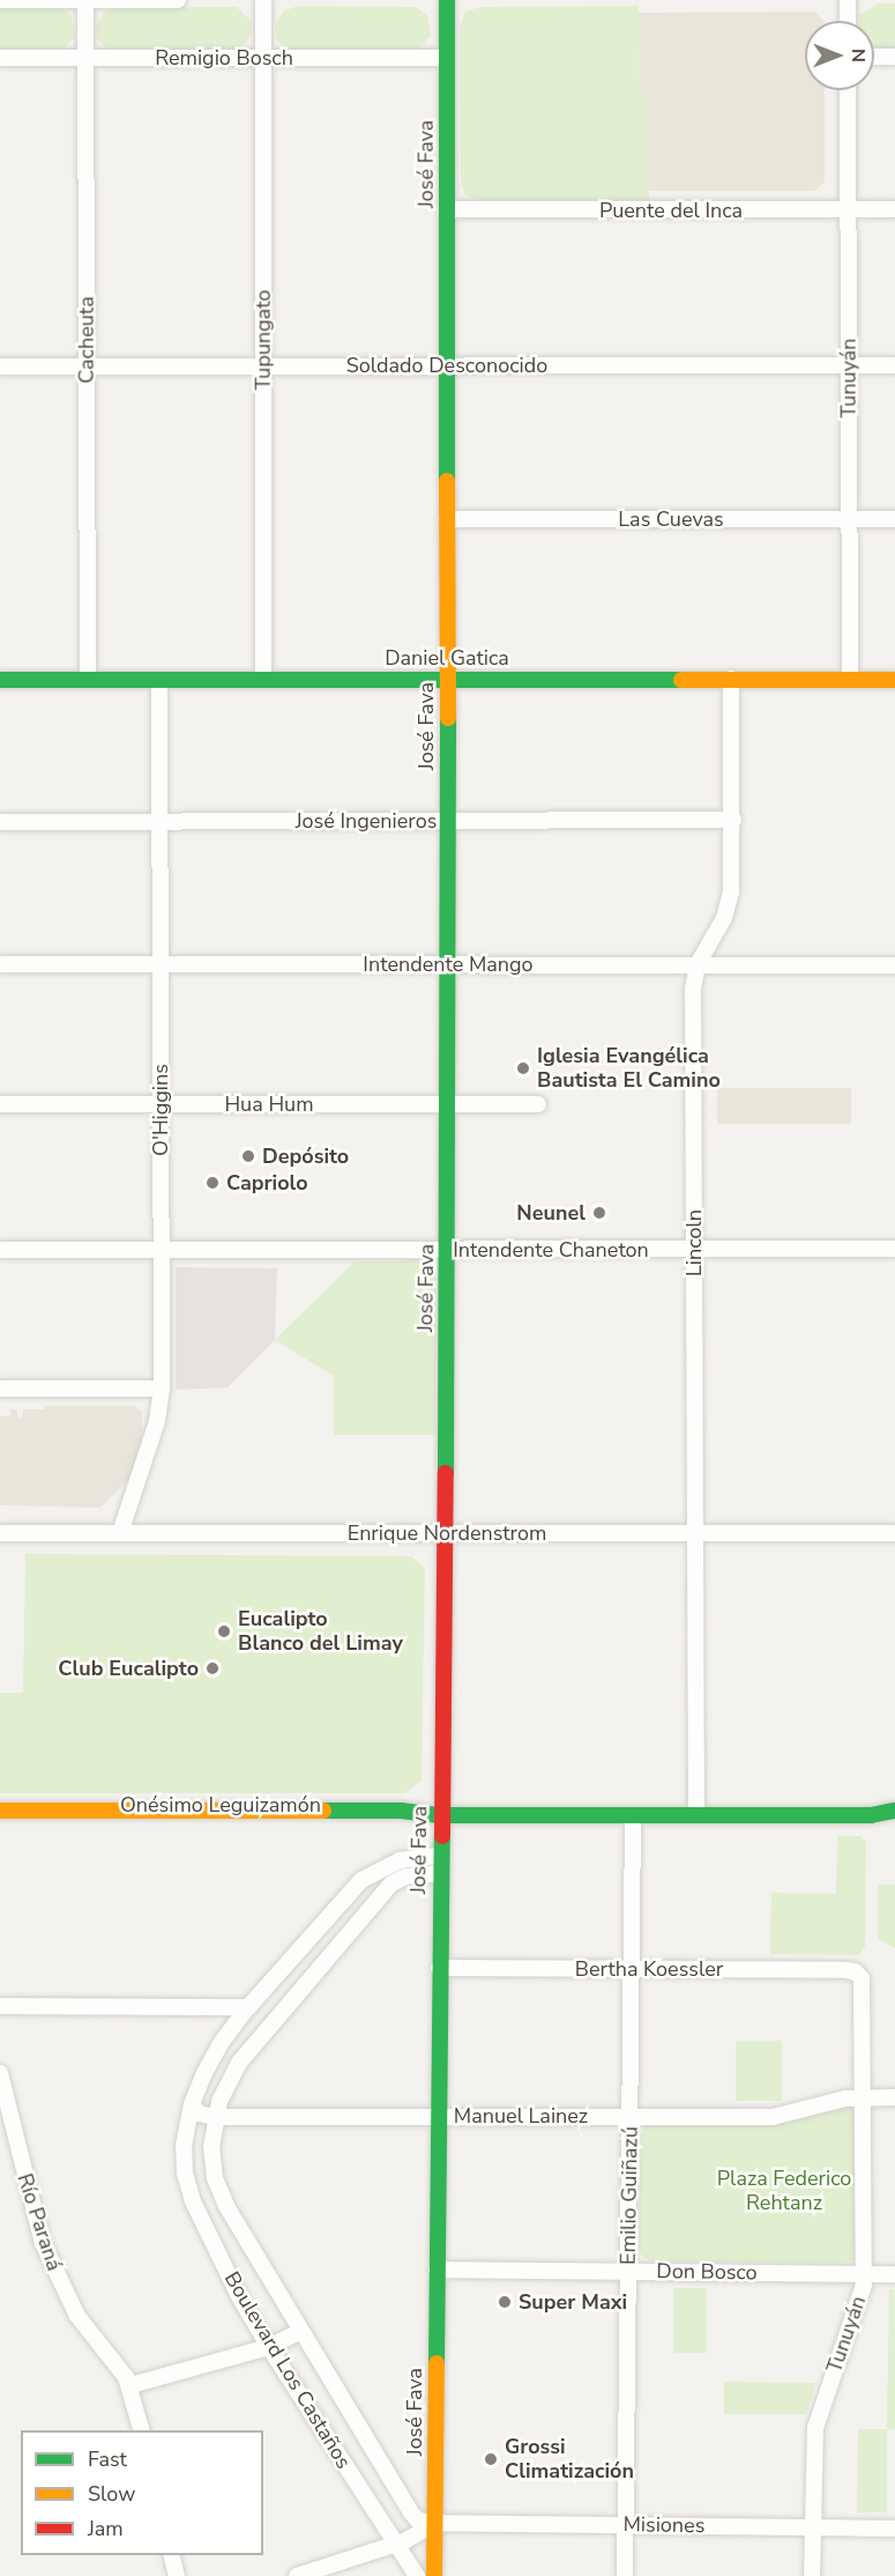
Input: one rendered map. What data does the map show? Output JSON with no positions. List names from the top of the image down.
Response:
{
  "streets": {
    "main road": ["José Fava", "Daniel Gatica", "Onésimo Leguizamón"],
    "street": [
      "Remigio Bosch",
      "Puente del Inca",
      "Cacheuta",
      "Tupungato",
      "Soldado Desconocido",
      "Tunuyán",
      "Las Cuevas",
      "José Ingenieros",
      "Intendente Mango",
      "Hua Hum",
      "O'Higgins",
      "Lincoln",
      "Intendente Chaneton",
      "Enrique Nordenstrom",
      "Bertha Koessler",
      "Manuel Lainez",
      "Emilio Guiñazú",
      "Río Paraná",
      "Don Bosco",
      "Boulevard Los Castaños",
      "Misiones"
    ]
  },
  "crossings": [
    ["Remigio Bosch", "José Fava"],
    ["Remigio Bosch", "Cacheuta"],
    ["Remigio Bosch", "Tupungato"],
    ["José Fava", "Puente del Inca"],
    ["José Fava", "Soldado Desconocido"],
    ["José Fava", "Las Cuevas"],
    ["José Fava", "Daniel Gatica"],
    ["José Fava", "José Ingenieros"],
    ["José Fava", "Intendente Mango"],
    ["José Fava", "Hua Hum"],
    ["José Fava", "Intendente Chaneton"],
    ["José Fava", "Enrique Nordenstrom"],
    ["José Fava", "Onésimo Leguizamón"],
    ["José Fava", "Bertha Koessler"],
    ["José Fava", "Manuel Lainez"],
    ["José Fava", "Don Bosco"],
    ["José Fava", "Boulevard Los Castaños"],
    ["José Fava", "Misiones"],
    ["Puente del Inca", "Tunuyán"],
    ["Cacheuta", "Soldado Desconocido"],
    ["Cacheuta", "Daniel Gatica"],
    ["Tupungato", "Soldado Desconocido"],
    ["Tupungato", "Daniel Gatica"],
    ["Soldado Desconocido", "Tunuyán"],
    ["Tunuyán", "Las Cuevas"],
    ["Tunuyán", "Daniel Gatica"],
    ["Tunuyán", "Bertha Koessler"],
    ["Tunuyán", "Manuel Lainez"],
    ["Tunuyán", "Don Bosco"],
    ["Tunuyán", "Misiones"],
    ["Daniel Gatica", "O'Higgins"],
    ["Daniel Gatica", "Lincoln"],
    ["José Ingenieros", "O'Higgins"],
    ["José Ingenieros", "Lincoln"],
    ["Intendente Mango", "O'Higgins"],
    ["Intendente Mango", "Lincoln"],
    ["Hua Hum", "O'Higgins"],
    ["O'Higgins", "Intendente Chaneton"],
    ["O'Higgins", "Enrique Nordenstrom"],
    ["Lincoln", "Intendente Chaneton"],
    ["Lincoln", "Enrique Nordenstrom"],
    ["Lincoln", "Onésimo Leguizamón"],
    ["Onésimo Leguizamón", "Emilio Guiñazú"],
    ["Bertha Koessler", "Emilio Guiñazú"],
    ["Manuel Lainez", "Emilio Guiñazú"],
    ["Manuel Lainez", "Boulevard Los Castaños"],
    ["Emilio Guiñazú", "Don Bosco"],
    ["Emilio Guiñazú", "Misiones"],
    ["Boulevard Los Castaños", "Misiones"]
  ],
  "parks": ["Plaza Federico Rehtanz"],
  "places": [
    "Iglesia Evangélica Bautista El Camino",
    "Depósito",
    "Capriolo",
    "Neunel",
    "Eucalipto Blanco del Limay",
    "Club Eucalipto",
    "Super Maxi",
    "Grossi Climatización"
  ],
  "legend": ["Fast", "Slow", "Jam"],
  "north": "right"
}
